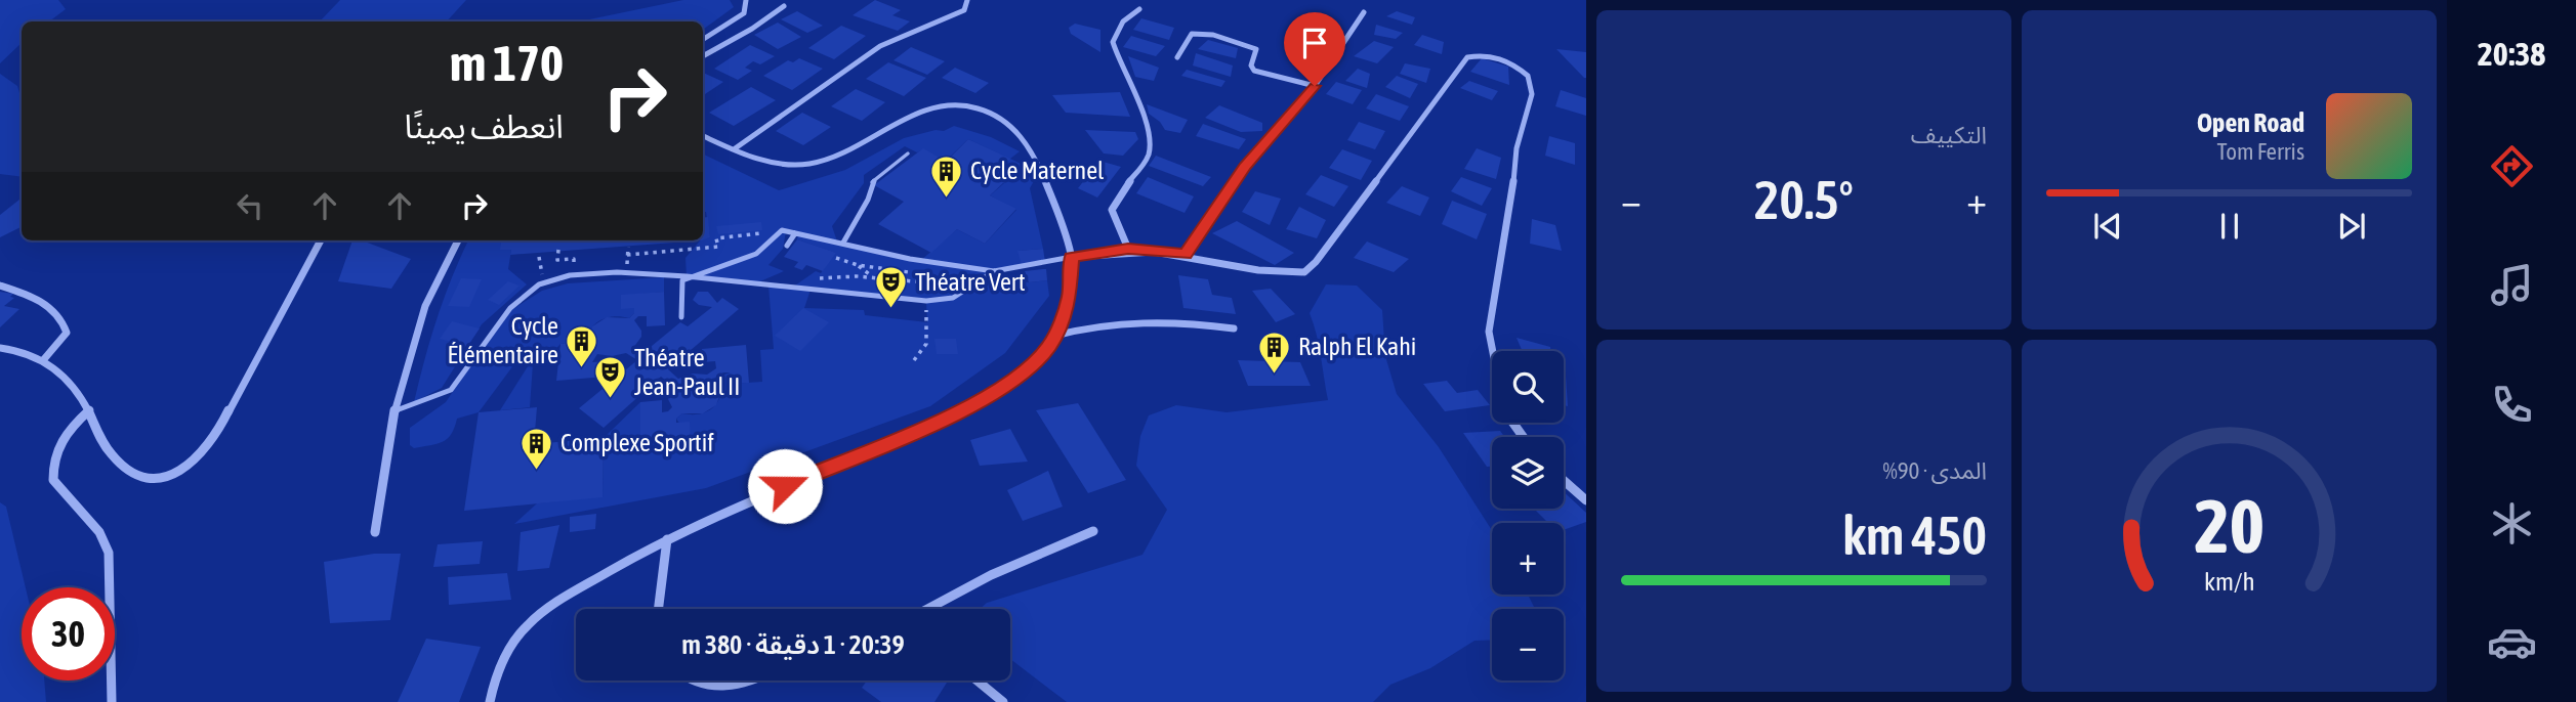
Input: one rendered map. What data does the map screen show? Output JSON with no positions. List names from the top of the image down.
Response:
{
  "places": {
    "building": [
      "Cycle Maternel",
      "Cycle Élémentaire",
      "Ralph El Kahi",
      "Complexe Sportif"
    ],
    "theatre": ["Théatre Vert", "Théatre Jean-Paul II"]
  },
  "page": {
    "tabs": "20:38",
    "tile": [
      "التكييف",
      ["المدى · 90%", "450 km"]
    ],
    "turn": ["170 m", "انعطف يمينًا"],
    "song": ["Open Road", "Tom Ferris"],
    "heat": ["−", "20.5°", "+"],
    "map_buttons": ["+", "−"],
    "limit": "30",
    "trip": "20:39 · 1 دقيقة · 380 m",
    "gauge": ["20", "km/h"]
  }
}
